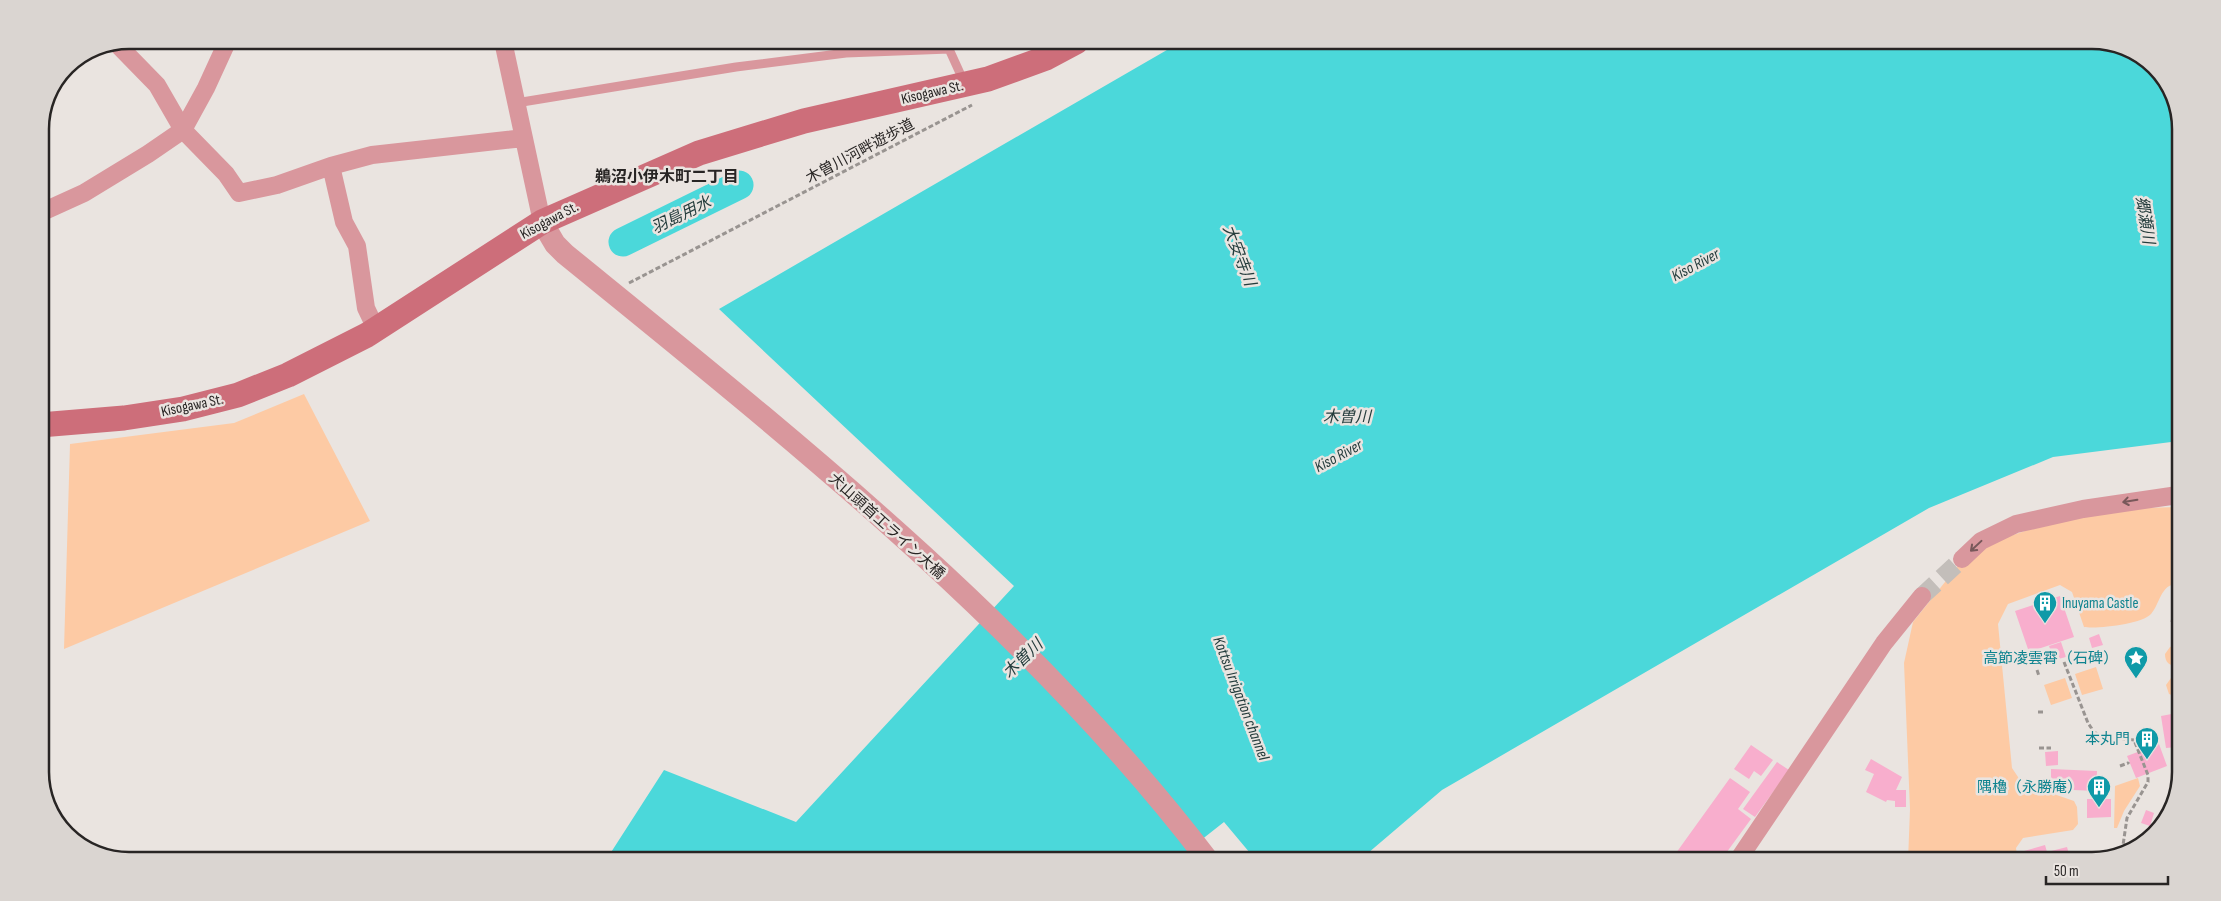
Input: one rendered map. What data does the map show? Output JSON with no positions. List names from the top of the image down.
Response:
{
  "streets": {
    "main road": ["Kisogawa St."],
    "street": ["犬山頭首工ライン大橋"],
    "path": ["木曽川河畔遊歩道"]
  },
  "crossings": [
    ["Kisogawa St.", "木曽川河畔遊歩道"],
    ["Kisogawa St.", "犬山頭首工ライン大橋"]
  ],
  "districts": ["鵜沼小伊木町二丁目"],
  "water": [
    "羽島用水",
    "郷瀬川",
    "大安寺川",
    "Kiso River",
    "木曽川",
    "Kottsu Irrigation channel"
  ],
  "places": {
    "building": ["Inuyama Castle", "本丸門", "隅櫓（永勝庵）"],
    "place": ["高節凌雲霄（石碑）"]
  },
  "scale_bar": "50 m"
}
